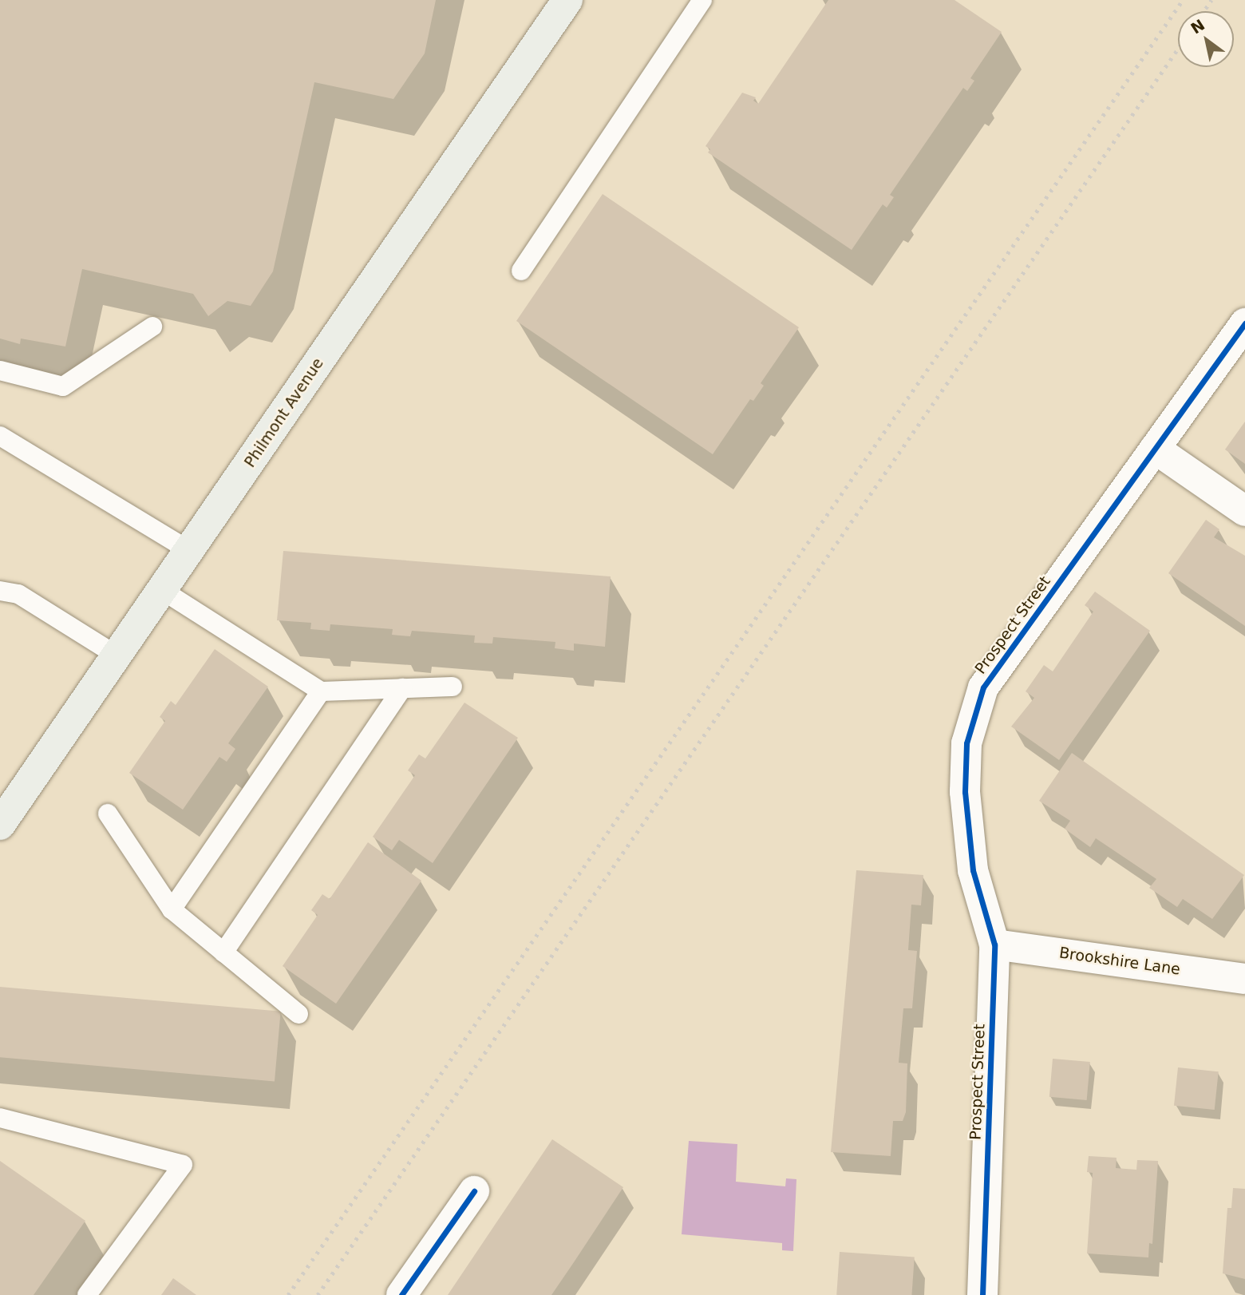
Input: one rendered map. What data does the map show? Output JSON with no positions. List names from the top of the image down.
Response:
{
  "streets": {
    "main road": ["Philmont Avenue"],
    "street": ["Prospect Street", "Brookshire Lane"]
  },
  "crossings": [
    ["Prospect Street", "Brookshire Lane"]
  ],
  "north": "top left"
}
